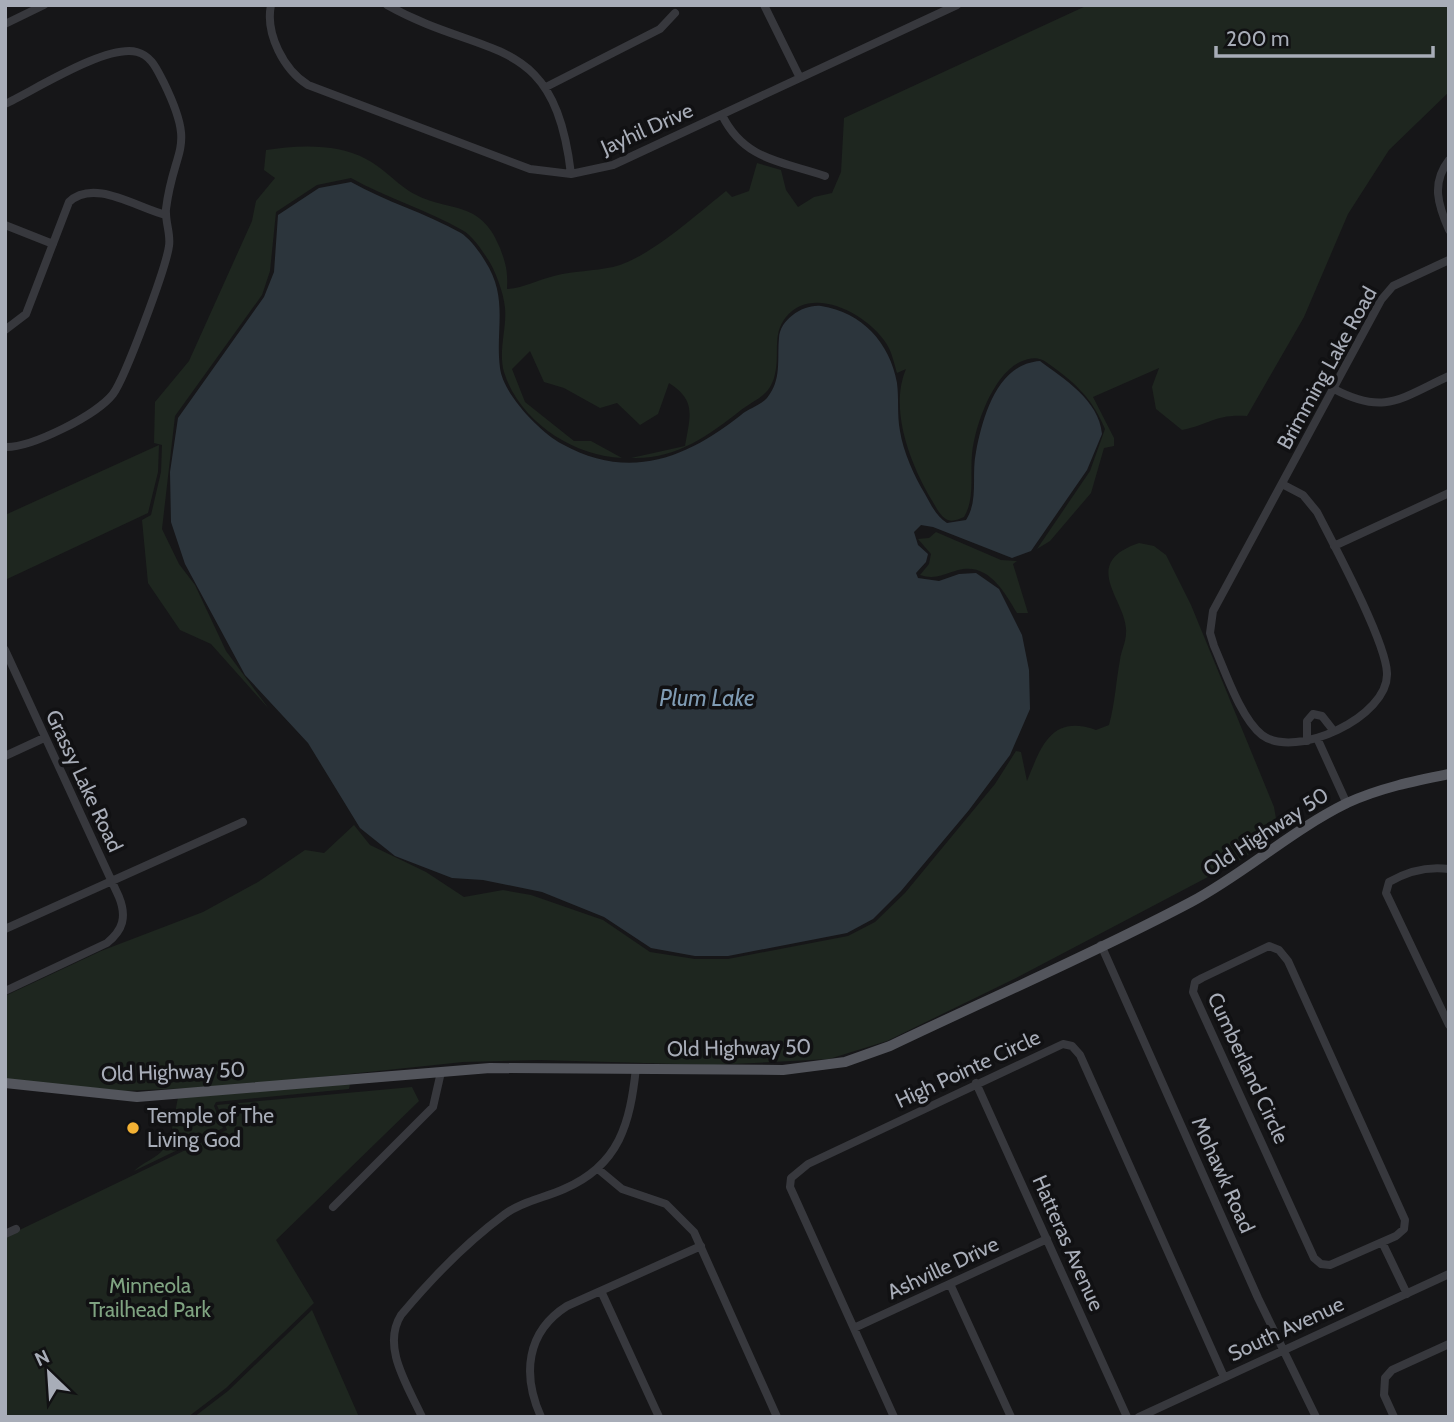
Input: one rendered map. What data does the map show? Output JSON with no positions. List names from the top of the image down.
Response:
{
  "streets": {
    "main road": ["Old Highway 50"],
    "street": [
      "Jayhil Drive",
      "Brimming Lake Road",
      "Grassy Lake Road",
      "Cumberland Circle",
      "High Pointe Circle",
      "Mohawk Road",
      "Hatteras Avenue",
      "Ashville Drive",
      "South Avenue"
    ]
  },
  "crossings": [
    ["Old Highway 50", "Mohawk Road"],
    ["High Pointe Circle", "Hatteras Avenue"],
    ["High Pointe Circle", "Ashville Drive"],
    ["High Pointe Circle", "South Avenue"],
    ["Mohawk Road", "South Avenue"],
    ["Hatteras Avenue", "Ashville Drive"]
  ],
  "water": ["Plum Lake"],
  "parks": ["Minneola Trailhead Park"],
  "places": ["Temple of The Living God"],
  "scale_bar": "200 m",
  "north": "top left"
}
